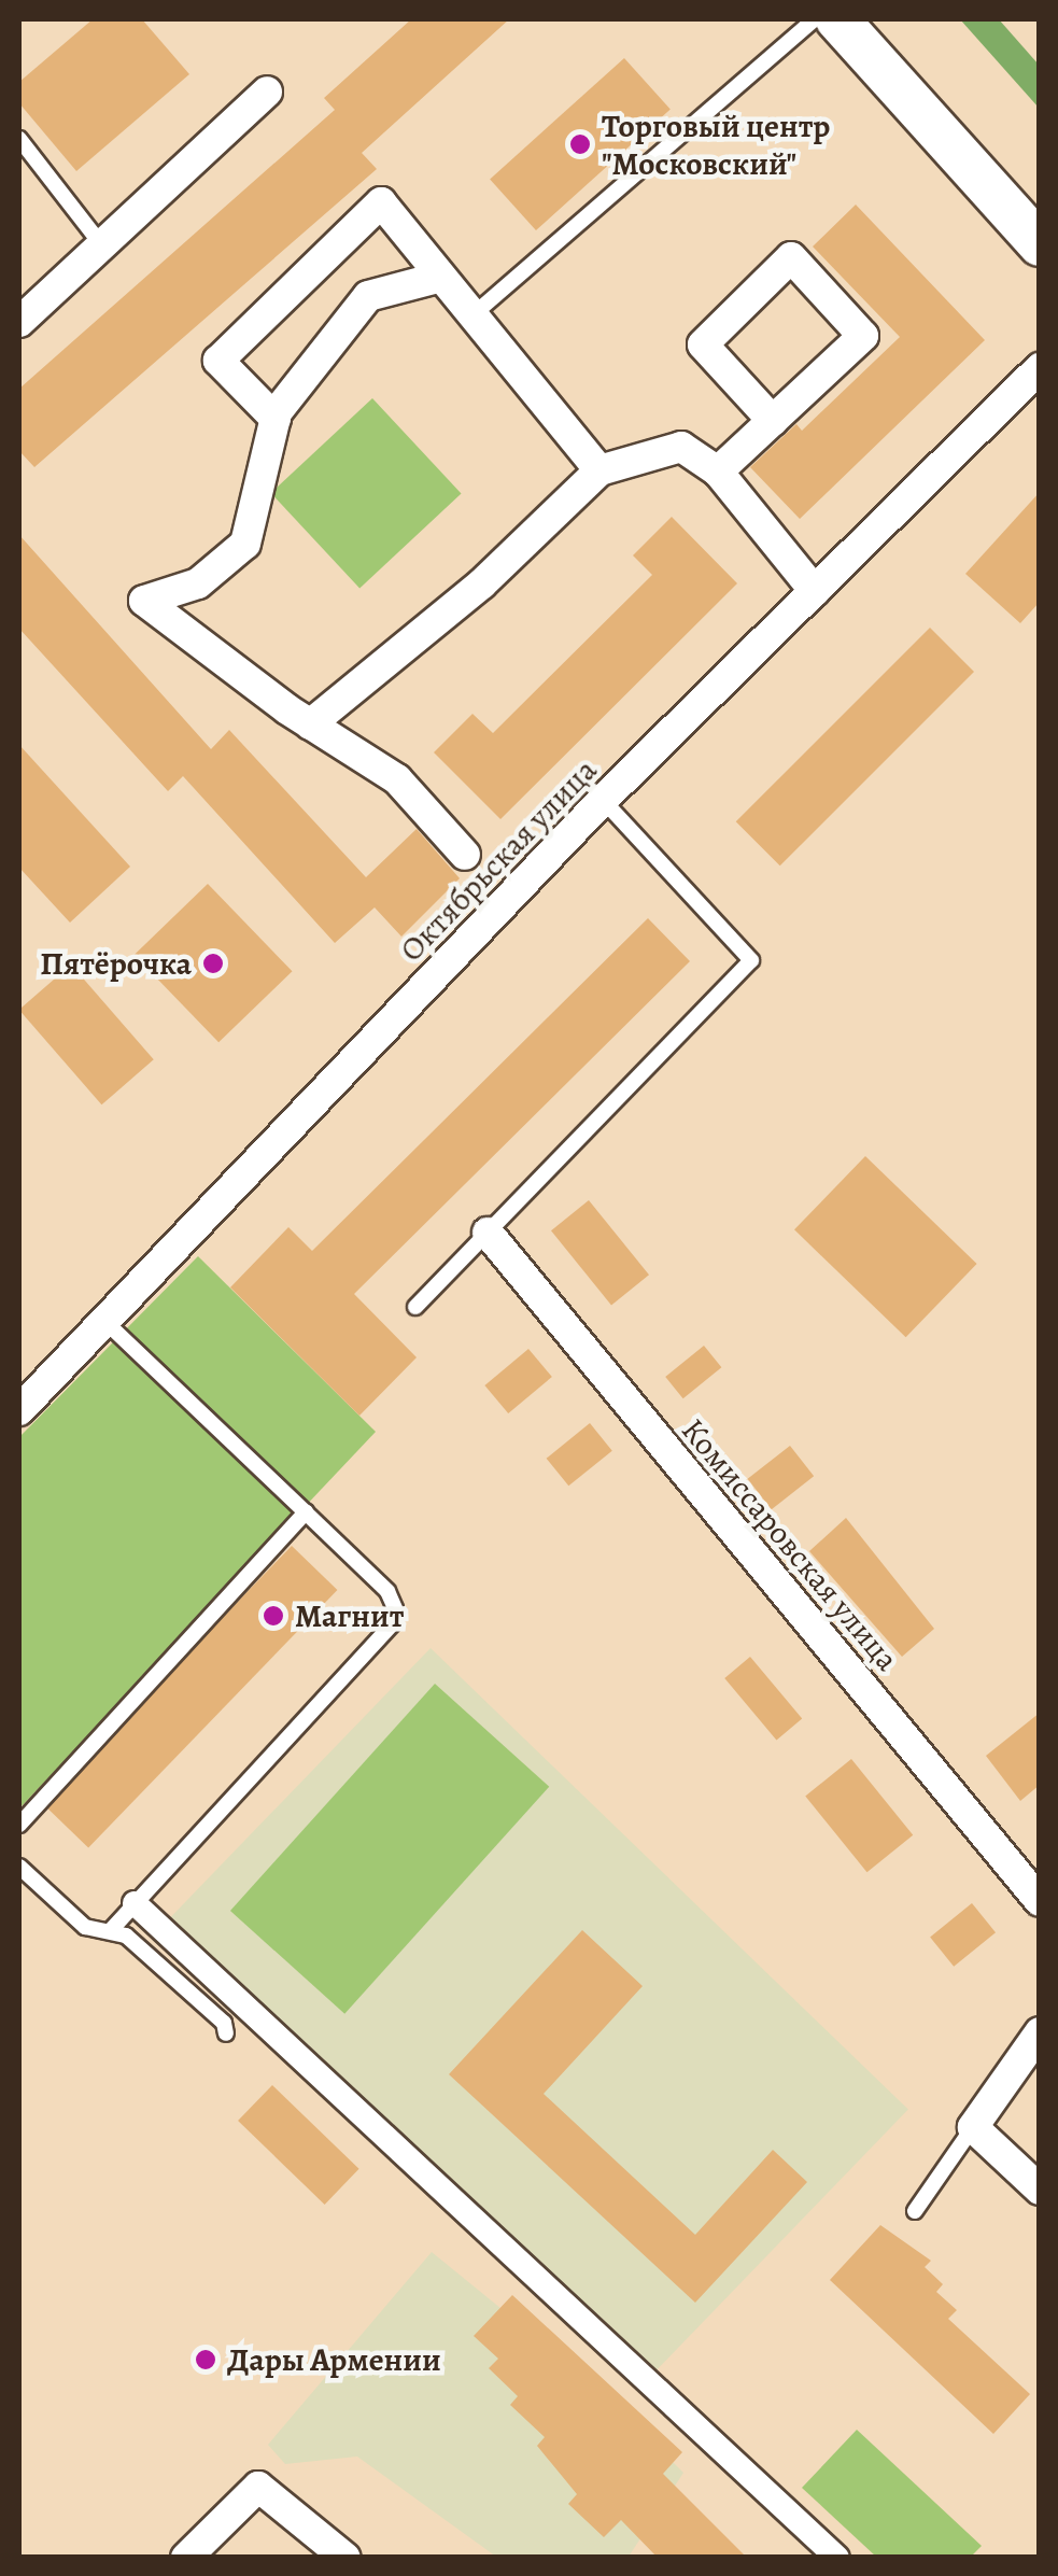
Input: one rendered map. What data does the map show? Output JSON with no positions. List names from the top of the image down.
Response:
{
  "streets": {
    "street": ["Октябрьская улица", "Комиссаровская улица"]
  },
  "places": [
    "Торговый центр \"Московский\"",
    "Пятёрочка",
    "Магнит",
    "Дары Армении"
  ]
}
